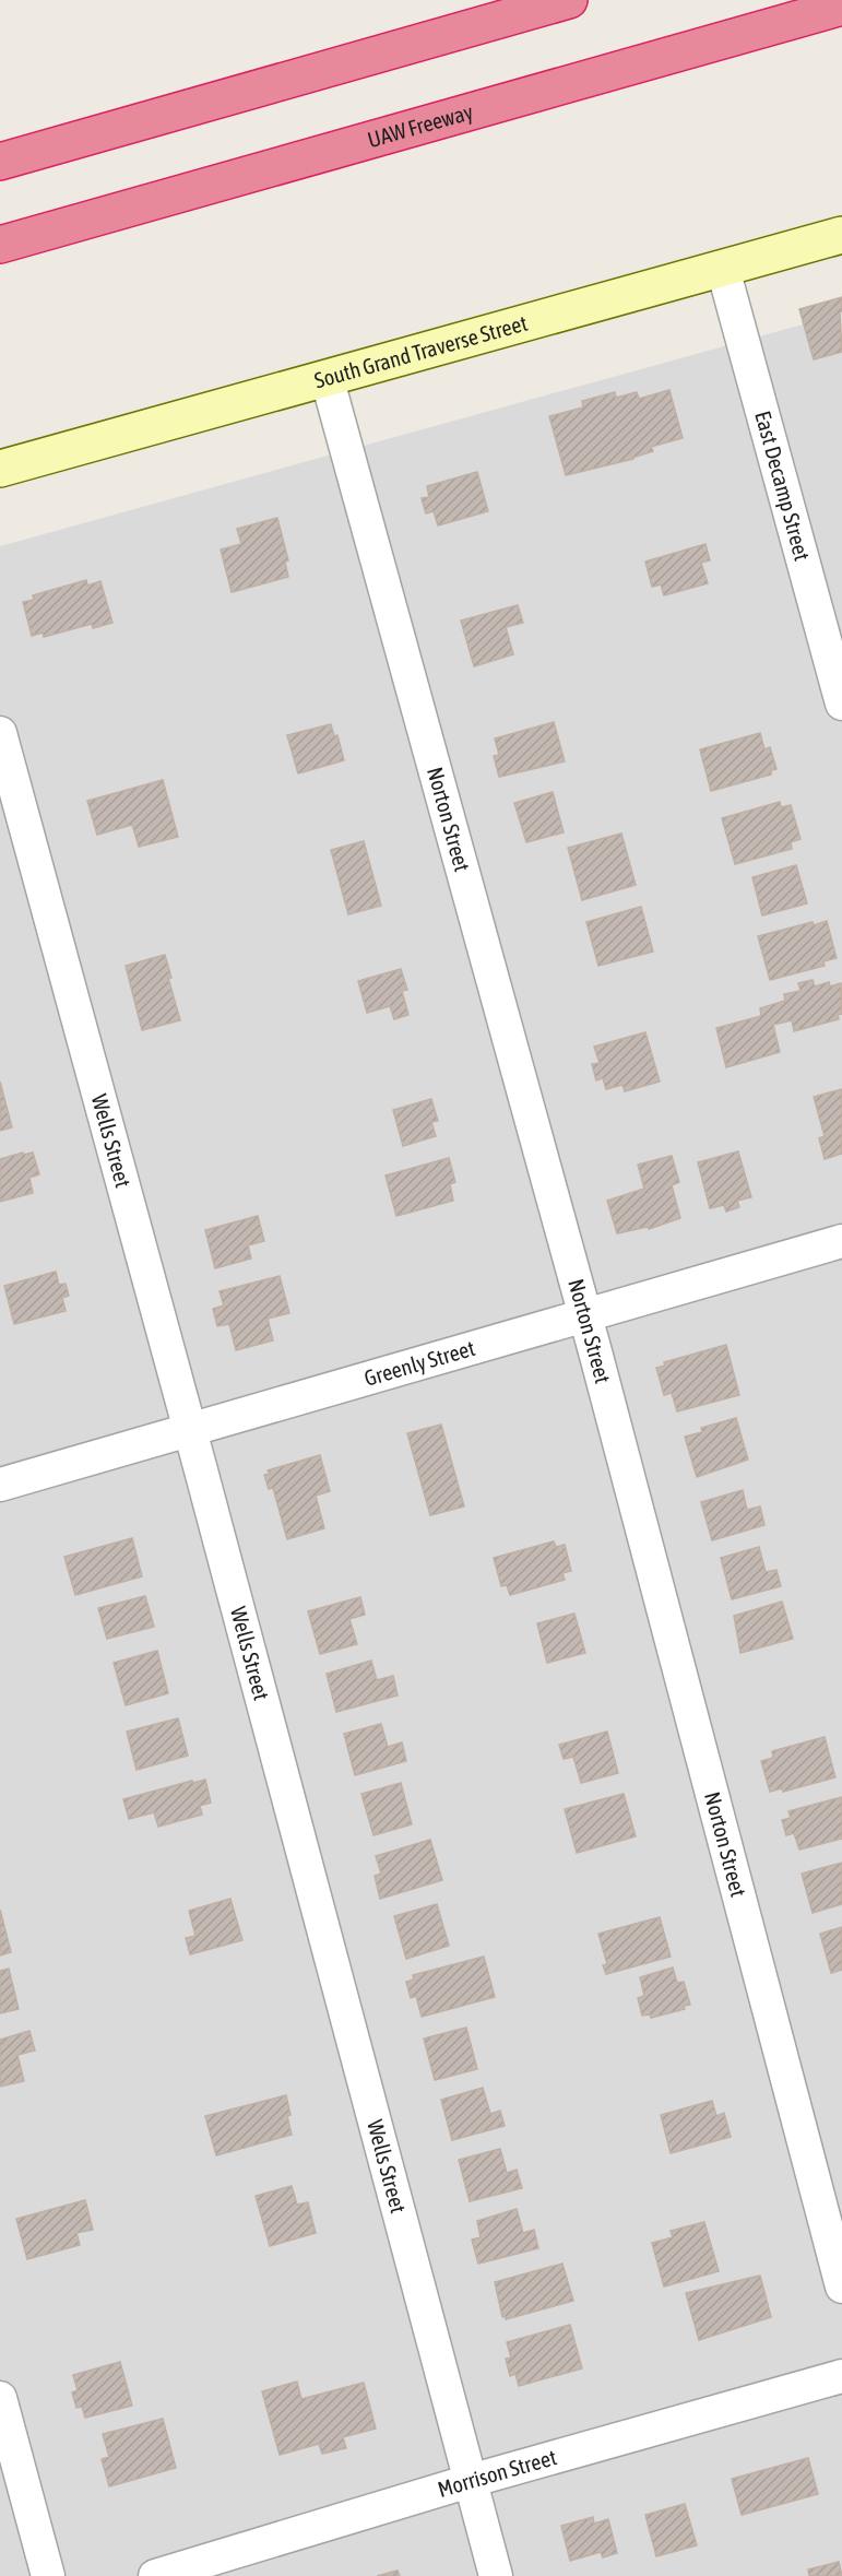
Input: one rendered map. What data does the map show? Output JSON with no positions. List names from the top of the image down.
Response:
{
  "streets": {
    "highway": ["UAW Freeway"],
    "main road": ["South Grand Traverse Street"],
    "street": [
      "East Decamp Street",
      "Norton Street",
      "Wells Street",
      "Greenly Street",
      "Morrison Street"
    ]
  },
  "crossings": [
    ["South Grand Traverse Street", "East Decamp Street"],
    ["South Grand Traverse Street", "Norton Street"],
    ["Norton Street", "Greenly Street"],
    ["Wells Street", "Greenly Street"],
    ["Wells Street", "Morrison Street"]
  ]
}
